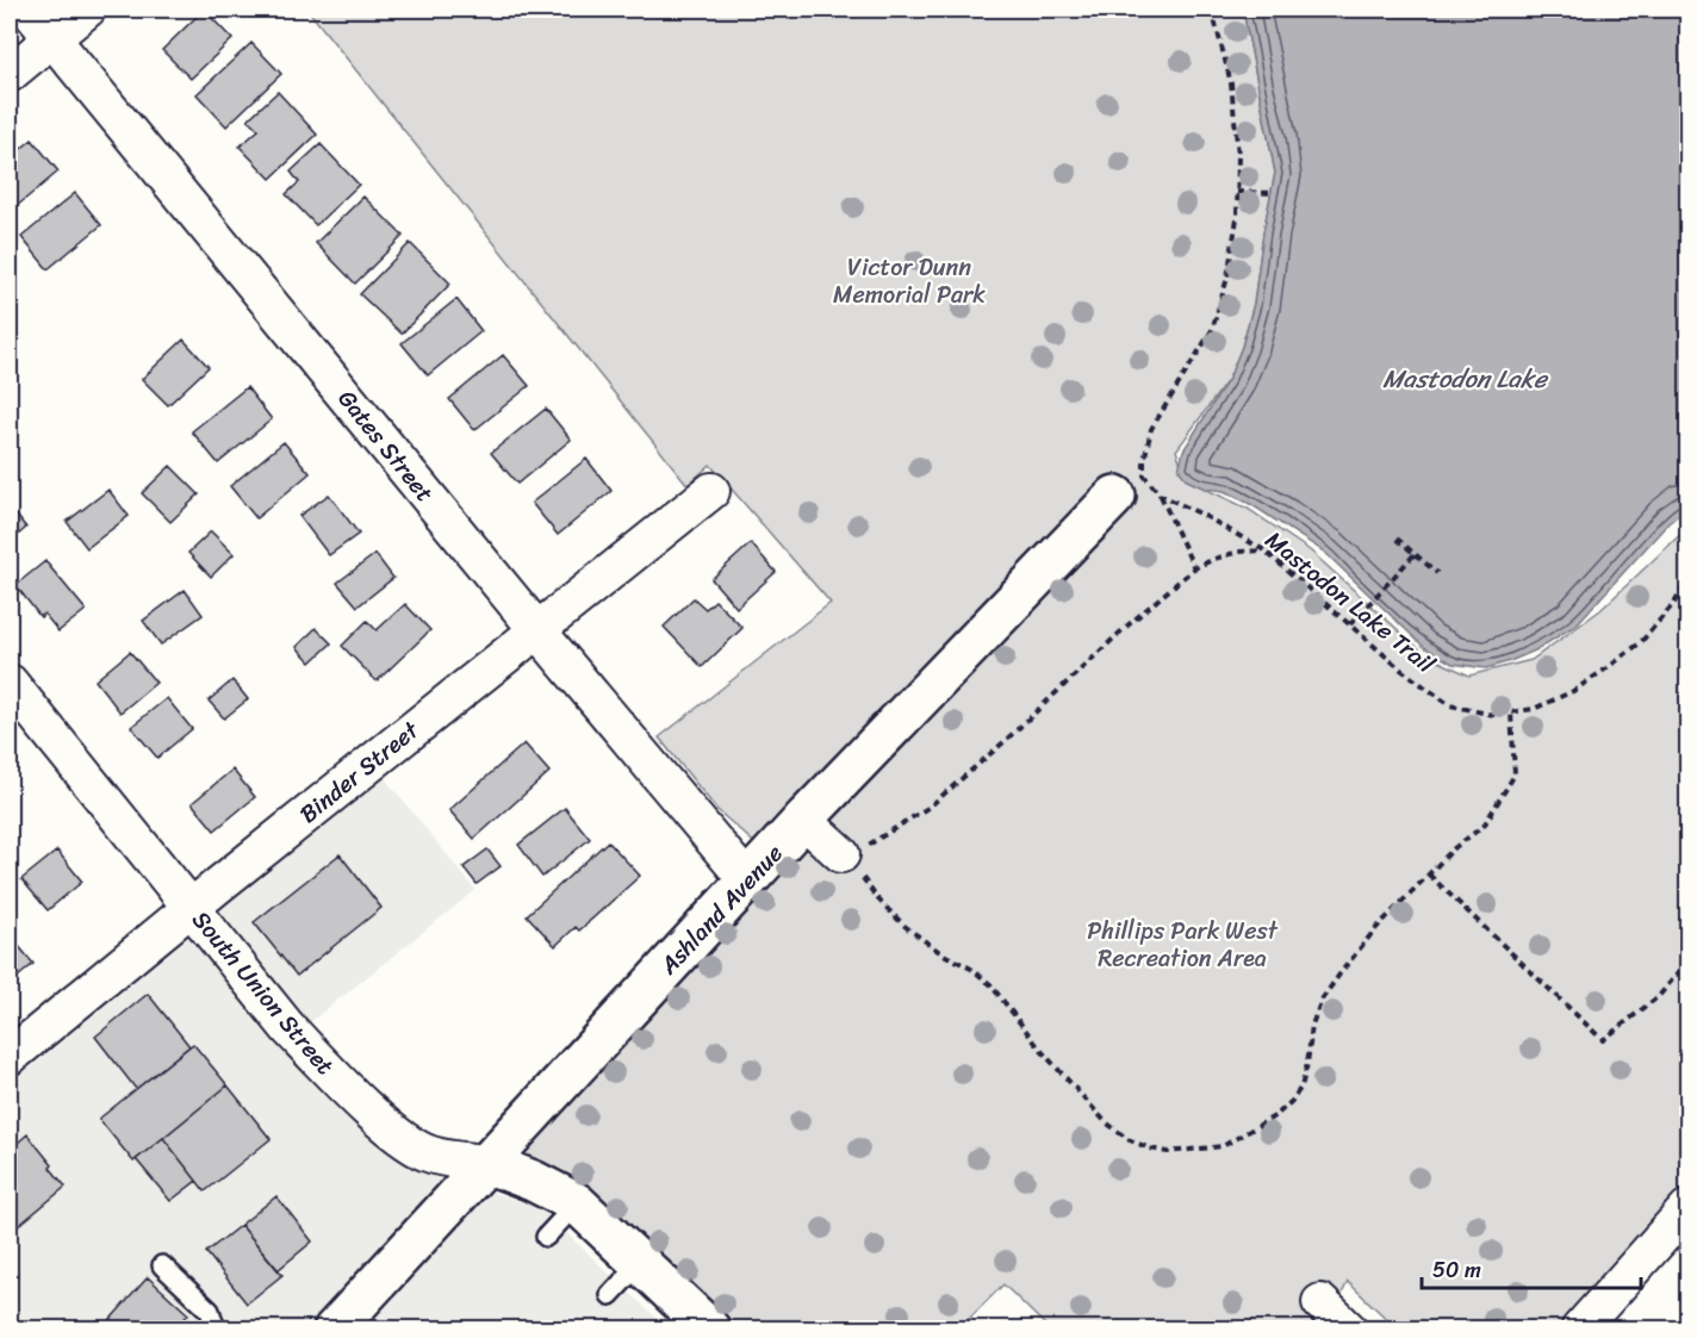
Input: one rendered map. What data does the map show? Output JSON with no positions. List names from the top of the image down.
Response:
{
  "streets": {
    "street": [
      "Gates Street",
      "Binder Street",
      "Ashland Avenue",
      "South Union Street"
    ],
    "path": ["Mastodon Lake Trail"]
  },
  "crossings": [
    ["Gates Street", "Binder Street"],
    ["Gates Street", "Ashland Avenue"],
    ["Binder Street", "South Union Street"],
    ["Ashland Avenue", "South Union Street"]
  ],
  "water": ["Mastodon Lake"],
  "parks": ["Victor Dunn Memorial Park", "Phillips Park West Recreation Area"],
  "scale_bar": "50 m"
}
